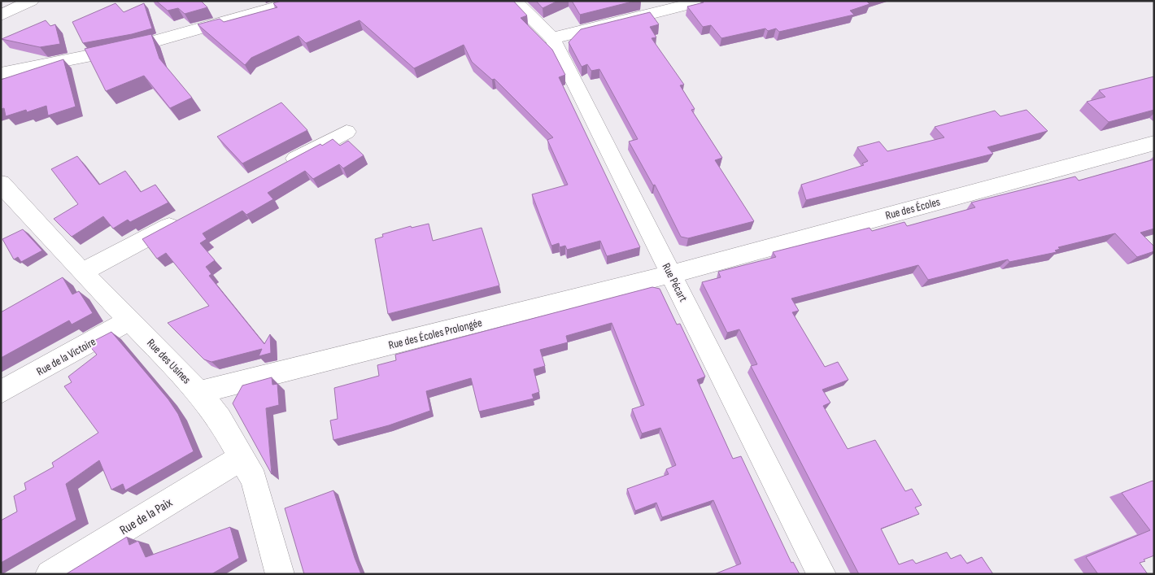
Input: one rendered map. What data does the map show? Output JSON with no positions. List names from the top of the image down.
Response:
{
  "streets": {
    "street": [
      "Rue des Écoles",
      "Rue Pécart",
      "Rue des Écoles Prolongée",
      "Rue de la Victoire",
      "Rue des Usines",
      "Rue de la Paix"
    ]
  },
  "crossings": [
    ["Rue des Écoles", "Rue Pécart"],
    ["Rue des Écoles", "Rue des Écoles Prolongée"],
    ["Rue Pécart", "Rue des Écoles Prolongée"],
    ["Rue des Écoles Prolongée", "Rue des Usines"],
    ["Rue de la Victoire", "Rue des Usines"],
    ["Rue des Usines", "Rue de la Paix"]
  ]
}
